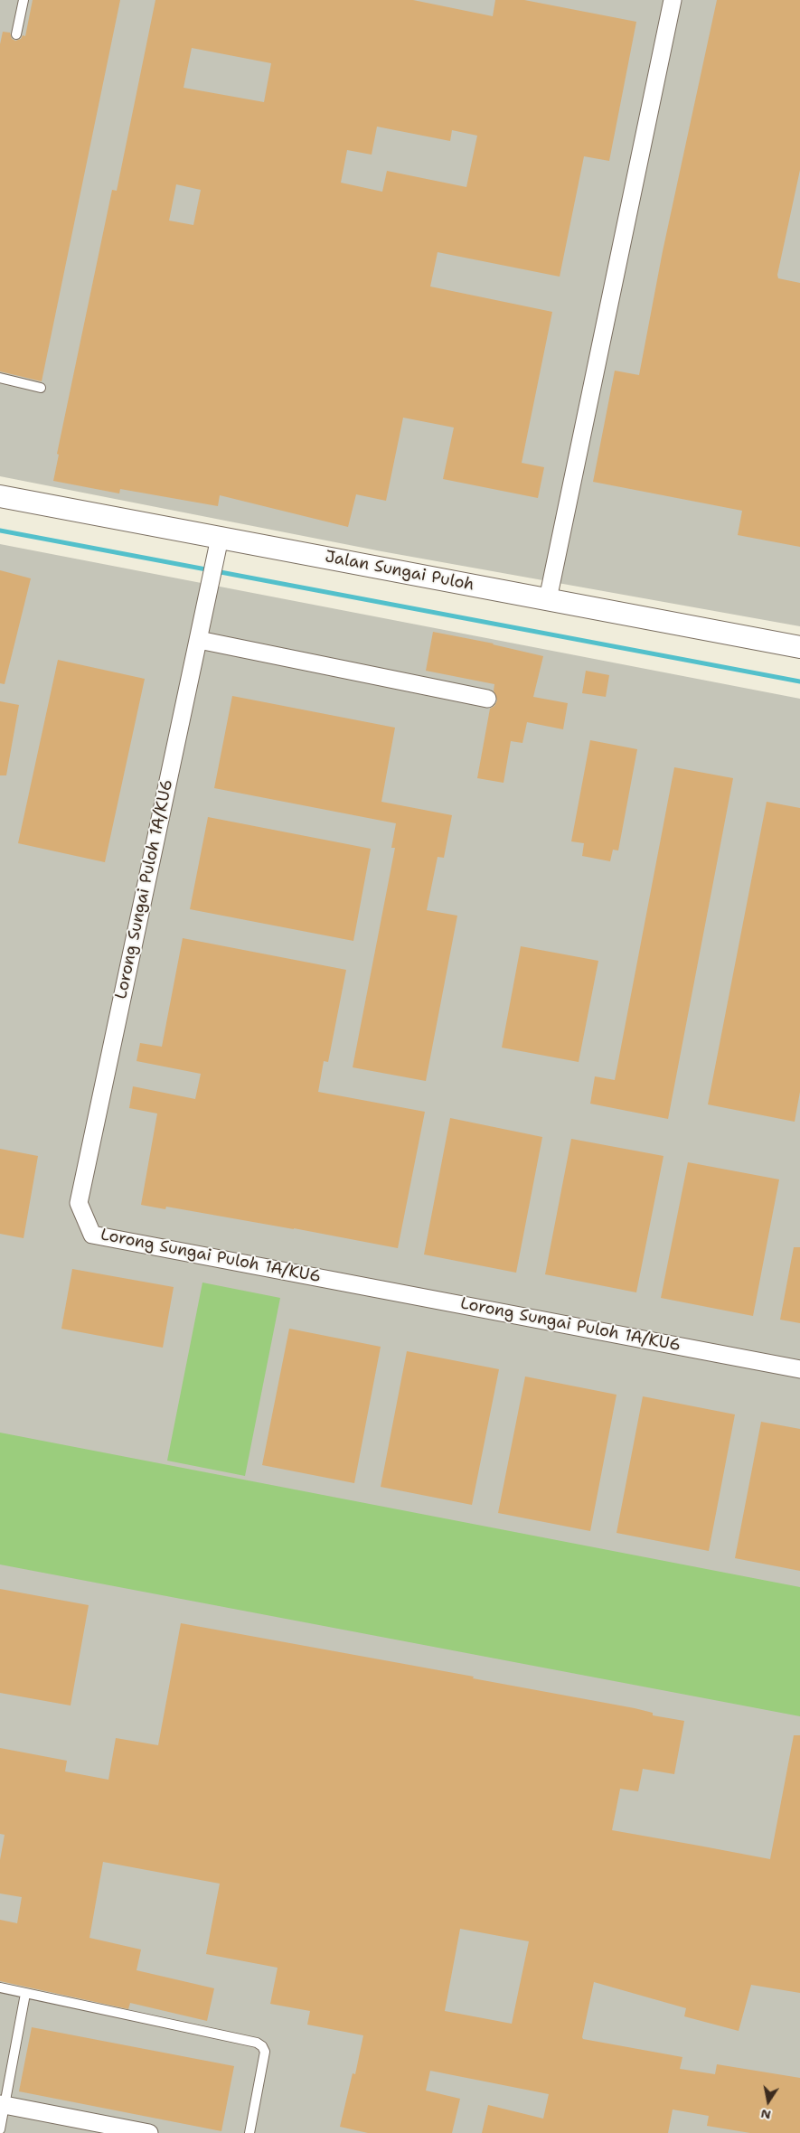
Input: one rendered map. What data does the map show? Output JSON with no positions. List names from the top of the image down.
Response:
{
  "streets": {
    "street": ["Jalan Sungai Puloh", "Lorong Sungai Puloh 1A/KU6"]
  },
  "crossings": [
    ["Jalan Sungai Puloh", "Lorong Sungai Puloh 1A/KU6"]
  ],
  "north": "bottom"
}
